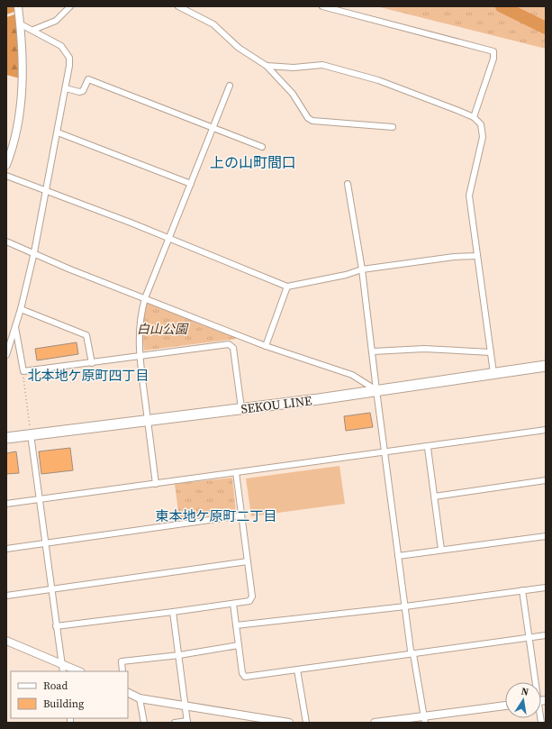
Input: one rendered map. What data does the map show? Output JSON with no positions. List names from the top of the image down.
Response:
{
  "streets": {
    "highway": ["SEKOU LINE"]
  },
  "districts": ["上の山町間口", "北本地ケ原町四丁目", "東本地ケ原町二丁目"],
  "parks": ["白山公園"],
  "legend": ["Road", "Building"],
  "north": "top"
}
